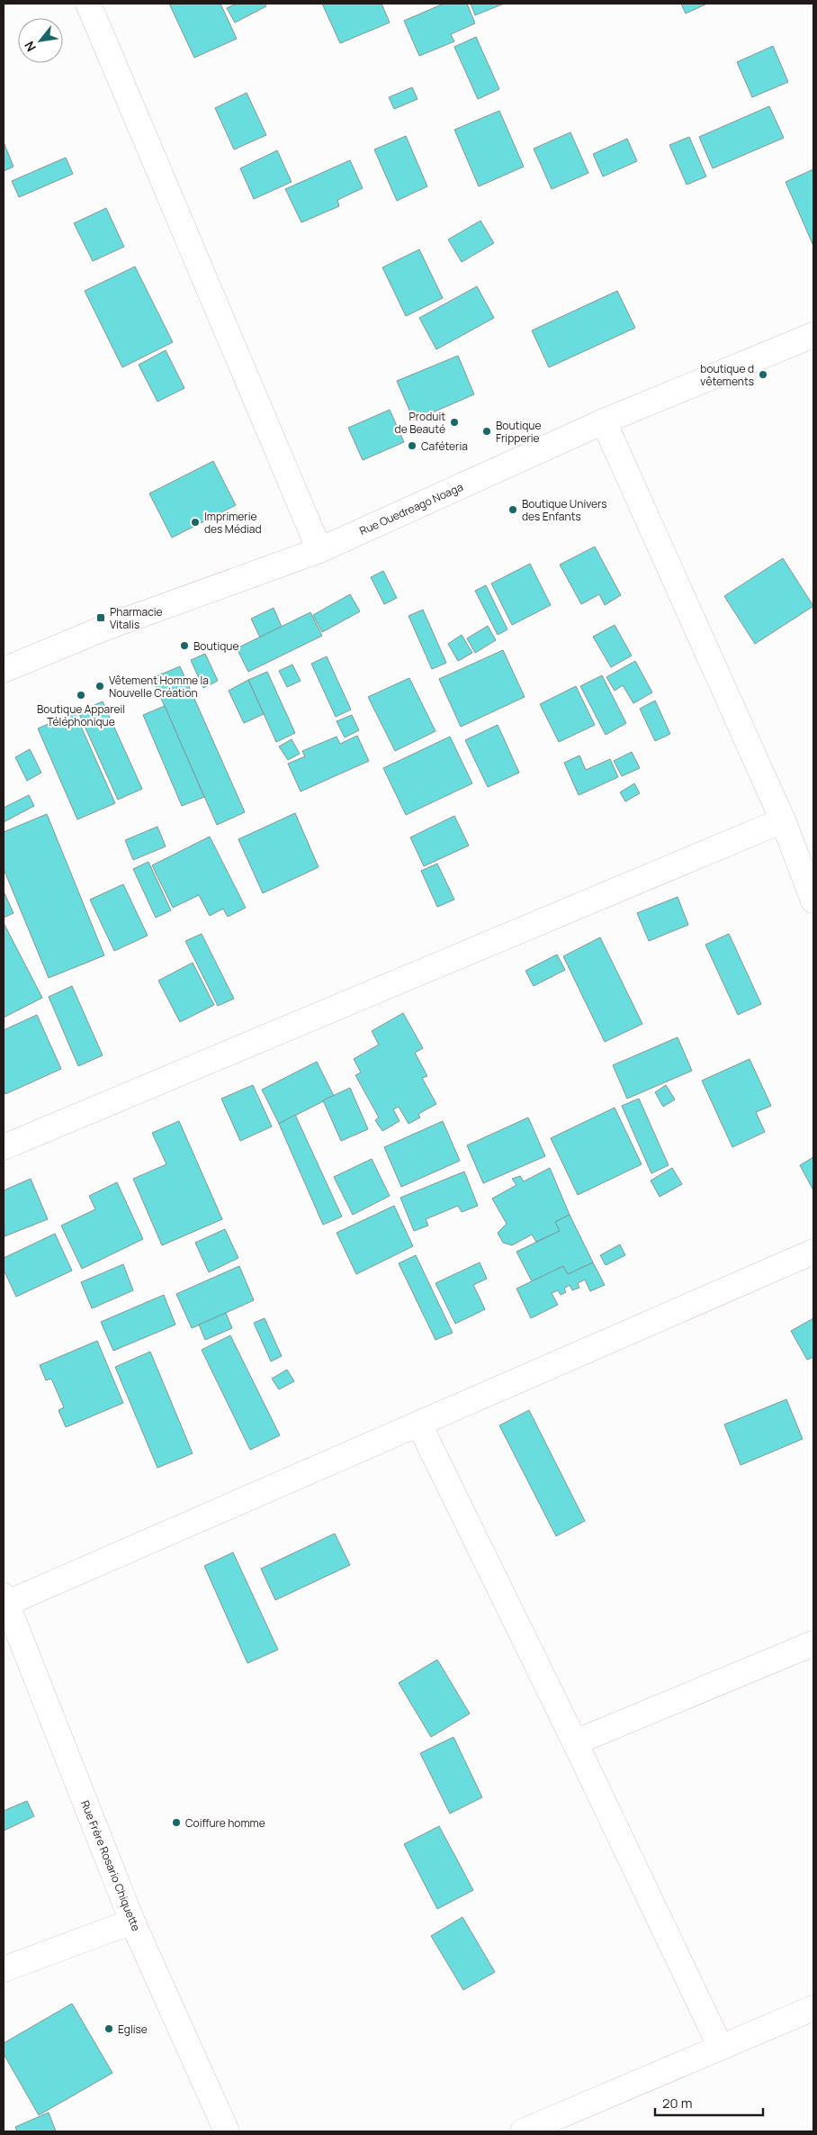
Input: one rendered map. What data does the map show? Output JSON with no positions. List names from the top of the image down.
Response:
{
  "streets": {
    "street": ["Rue Ouedreago Noaga", "Rue Frère Rosario Chiquette"]
  },
  "places": {
    "other": [
      "boutique d vêtements",
      "Produit de Beauté",
      "Boutique Fripperie",
      "Caféteria",
      "Boutique Univers des Enfants",
      "Imprimerie des Médiad",
      "Boutique",
      "Vêtement Homme la Nouvelle Création",
      "Boutique Appareil Téléphonique",
      "Coiffure homme",
      "Eglise"
    ],
    "transit": ["Pharmacie Vitalis"]
  },
  "scale_bar": "20 m",
  "north": "bottom left"
}
